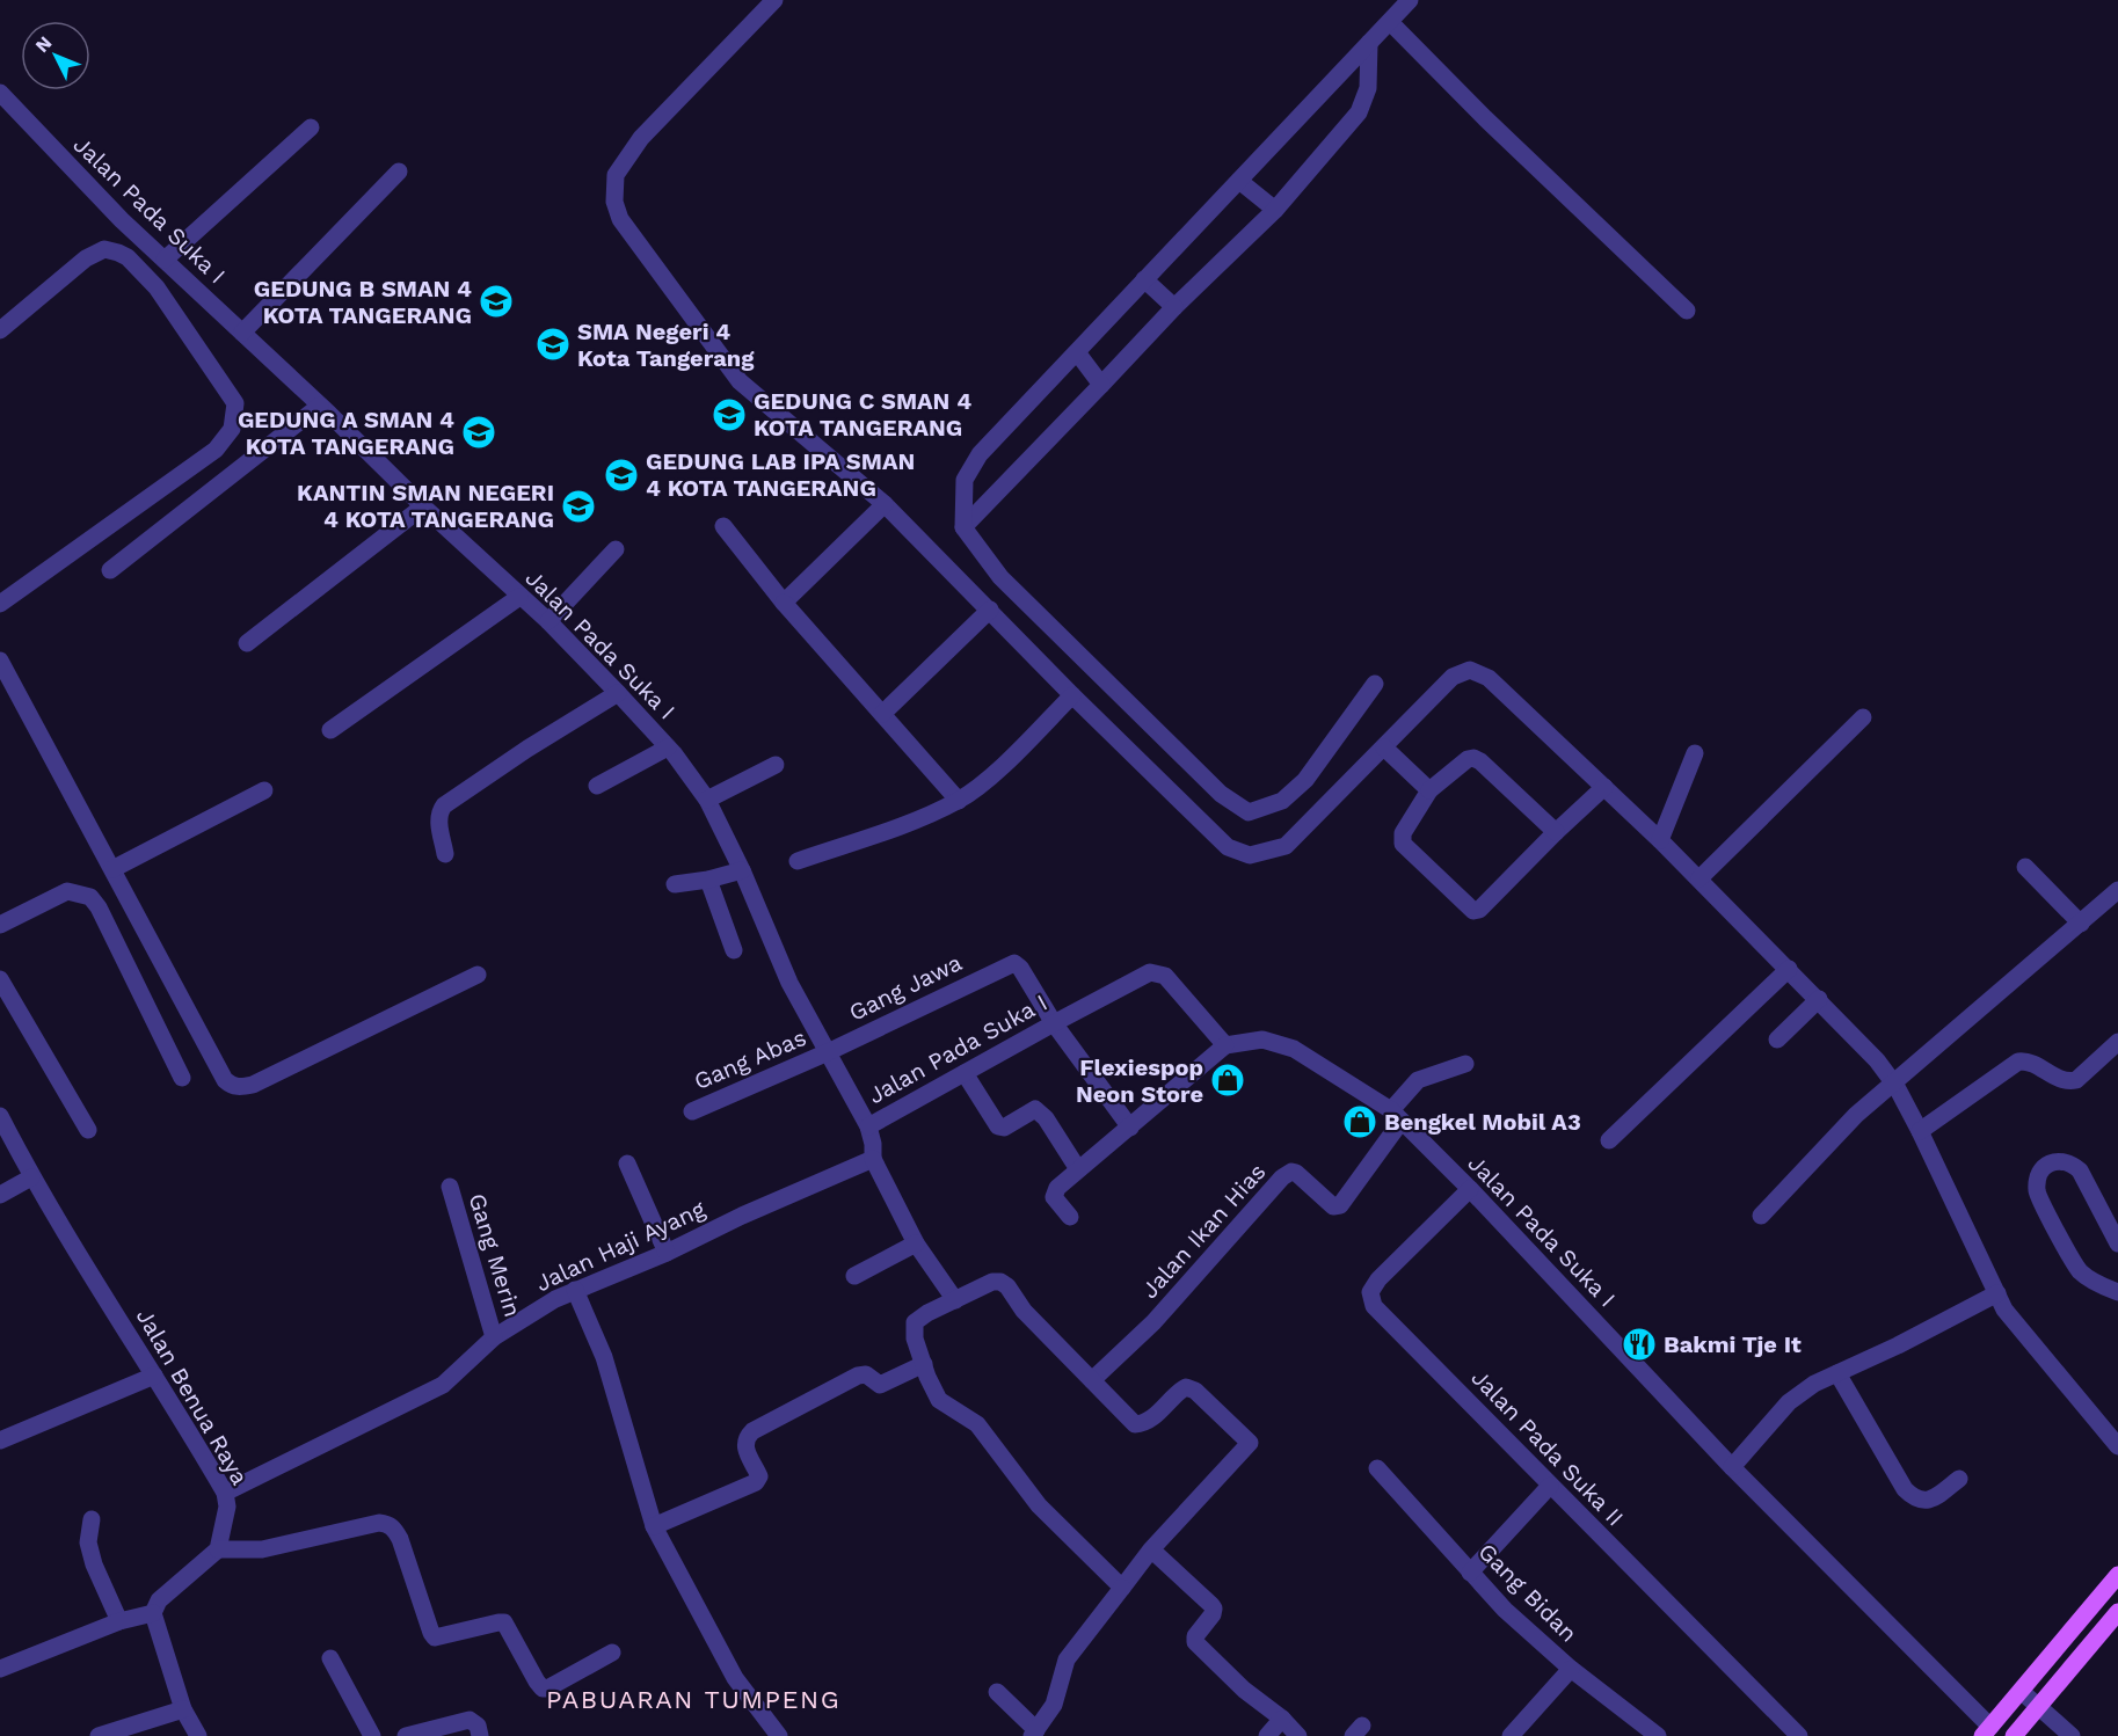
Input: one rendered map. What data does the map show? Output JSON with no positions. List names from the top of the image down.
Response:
{
  "streets": {
    "street": [
      "Jalan Pada Suka I",
      "Gang Jawa",
      "Gang Abas",
      "Jalan Ikan Hias",
      "Jalan Haji Ayang",
      "Gang Merin",
      "Jalan Benua Raya",
      "Jalan Pada Suka II",
      "Gang Bidan"
    ]
  },
  "crossings": [
    ["Jalan Pada Suka I", "Gang Jawa"],
    ["Jalan Pada Suka I", "Gang Abas"],
    ["Jalan Pada Suka I", "Jalan Ikan Hias"],
    ["Jalan Pada Suka I", "Jalan Pada Suka II"],
    ["Gang Jawa", "Gang Abas"],
    ["Jalan Haji Ayang", "Gang Merin"],
    ["Jalan Haji Ayang", "Jalan Benua Raya"]
  ],
  "districts": ["PABUARAN TUMPENG"],
  "places": {
    "school or university": [
      "GEDUNG B SMAN 4 KOTA TANGERANG",
      "SMA Negeri 4 Kota Tangerang",
      "GEDUNG C SMAN 4 KOTA TANGERANG",
      "GEDUNG A SMAN 4 KOTA TANGERANG",
      "GEDUNG LAB IPA SMAN 4 KOTA TANGERANG",
      "KANTIN SMAN NEGERI 4 KOTA TANGERANG"
    ],
    "shop": ["Flexiespop Neon Store", "Bengkel Mobil A3"],
    "restaurant": ["Bakmi Tje It"]
  },
  "north": "top left"
}
